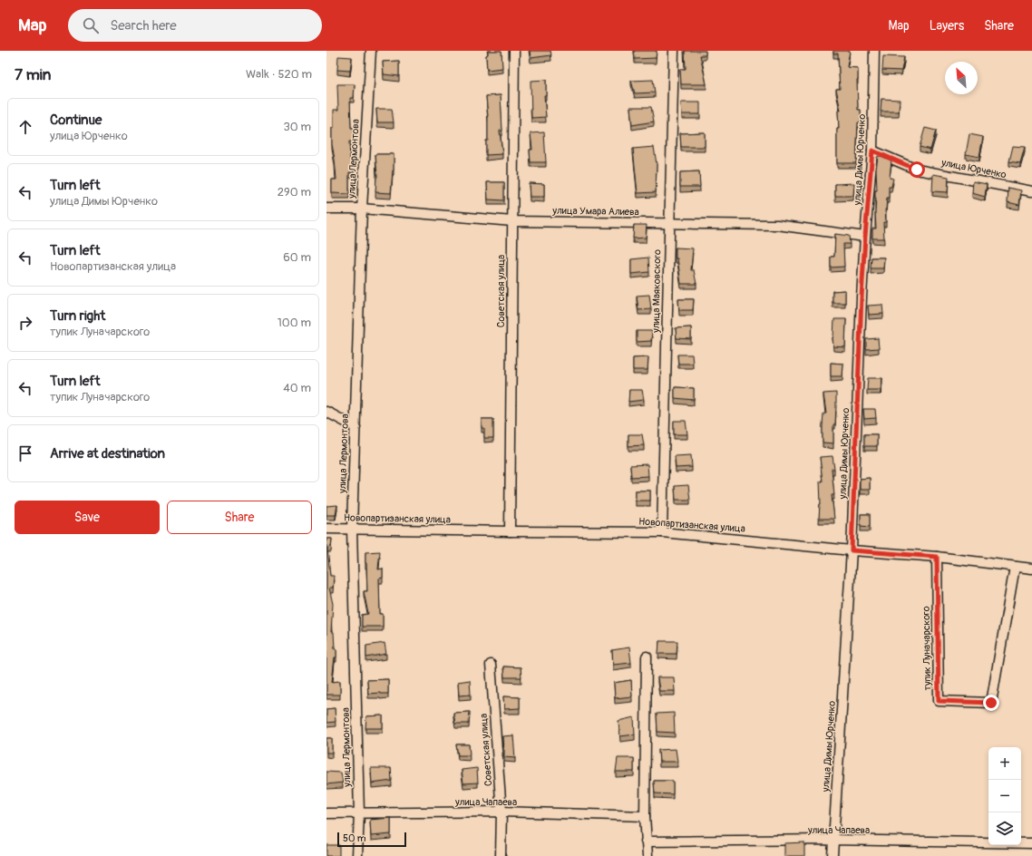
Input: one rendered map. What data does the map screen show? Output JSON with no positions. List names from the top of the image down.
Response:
{
  "streets": {
    "street": [
      "улица Лермонтова",
      "улица Димы Юрченко",
      "улица Юрченко",
      "улица Умара Алиева",
      "Советская улица",
      "улица Маяковского",
      "Новопартизанская улица",
      "тупик Луначарского",
      "улица Чапаева"
    ]
  },
  "crossings": [
    ["улица Лермонтова", "улица Умара Алиева"],
    ["улица Лермонтова", "Новопартизанская улица"],
    ["улица Лермонтова", "улица Чапаева"],
    ["улица Димы Юрченко", "улица Юрченко"],
    ["улица Димы Юрченко", "улица Умара Алиева"],
    ["улица Димы Юрченко", "Новопартизанская улица"],
    ["улица Димы Юрченко", "улица Чапаева"],
    ["улица Умара Алиева", "Советская улица"],
    ["улица Умара Алиева", "улица Маяковского"],
    ["Советская улица", "Новопартизанская улица"],
    ["Советская улица", "улица Чапаева"],
    ["улица Маяковского", "Новопартизанская улица"],
    ["Новопартизанская улица", "тупик Луначарского"]
  ],
  "scale_bar": "50 m",
  "north": "top left",
  "page": {
    "header": "Map",
    "search": "Search here",
    "nav": ["Map", "Layers", "Share"],
    "heading": ["7 min", "Walk · 520 m"],
    "list": [
      ["Continue", "улица Юрченко", "30 m"],
      ["Turn left", "улица Димы Юрченко", "290 m"],
      ["Turn left", "Новопартизанская улица", "60 m"],
      ["Turn right", "тупик Луначарского", "100 m"],
      ["Turn left", "тупик Луначарского", "40 m"],
      "Arrive at destination"
    ],
    "buttons": ["Save", "Share"],
    "map_buttons": ["+", "−"],
    "scale": "50 m"
  }
}
